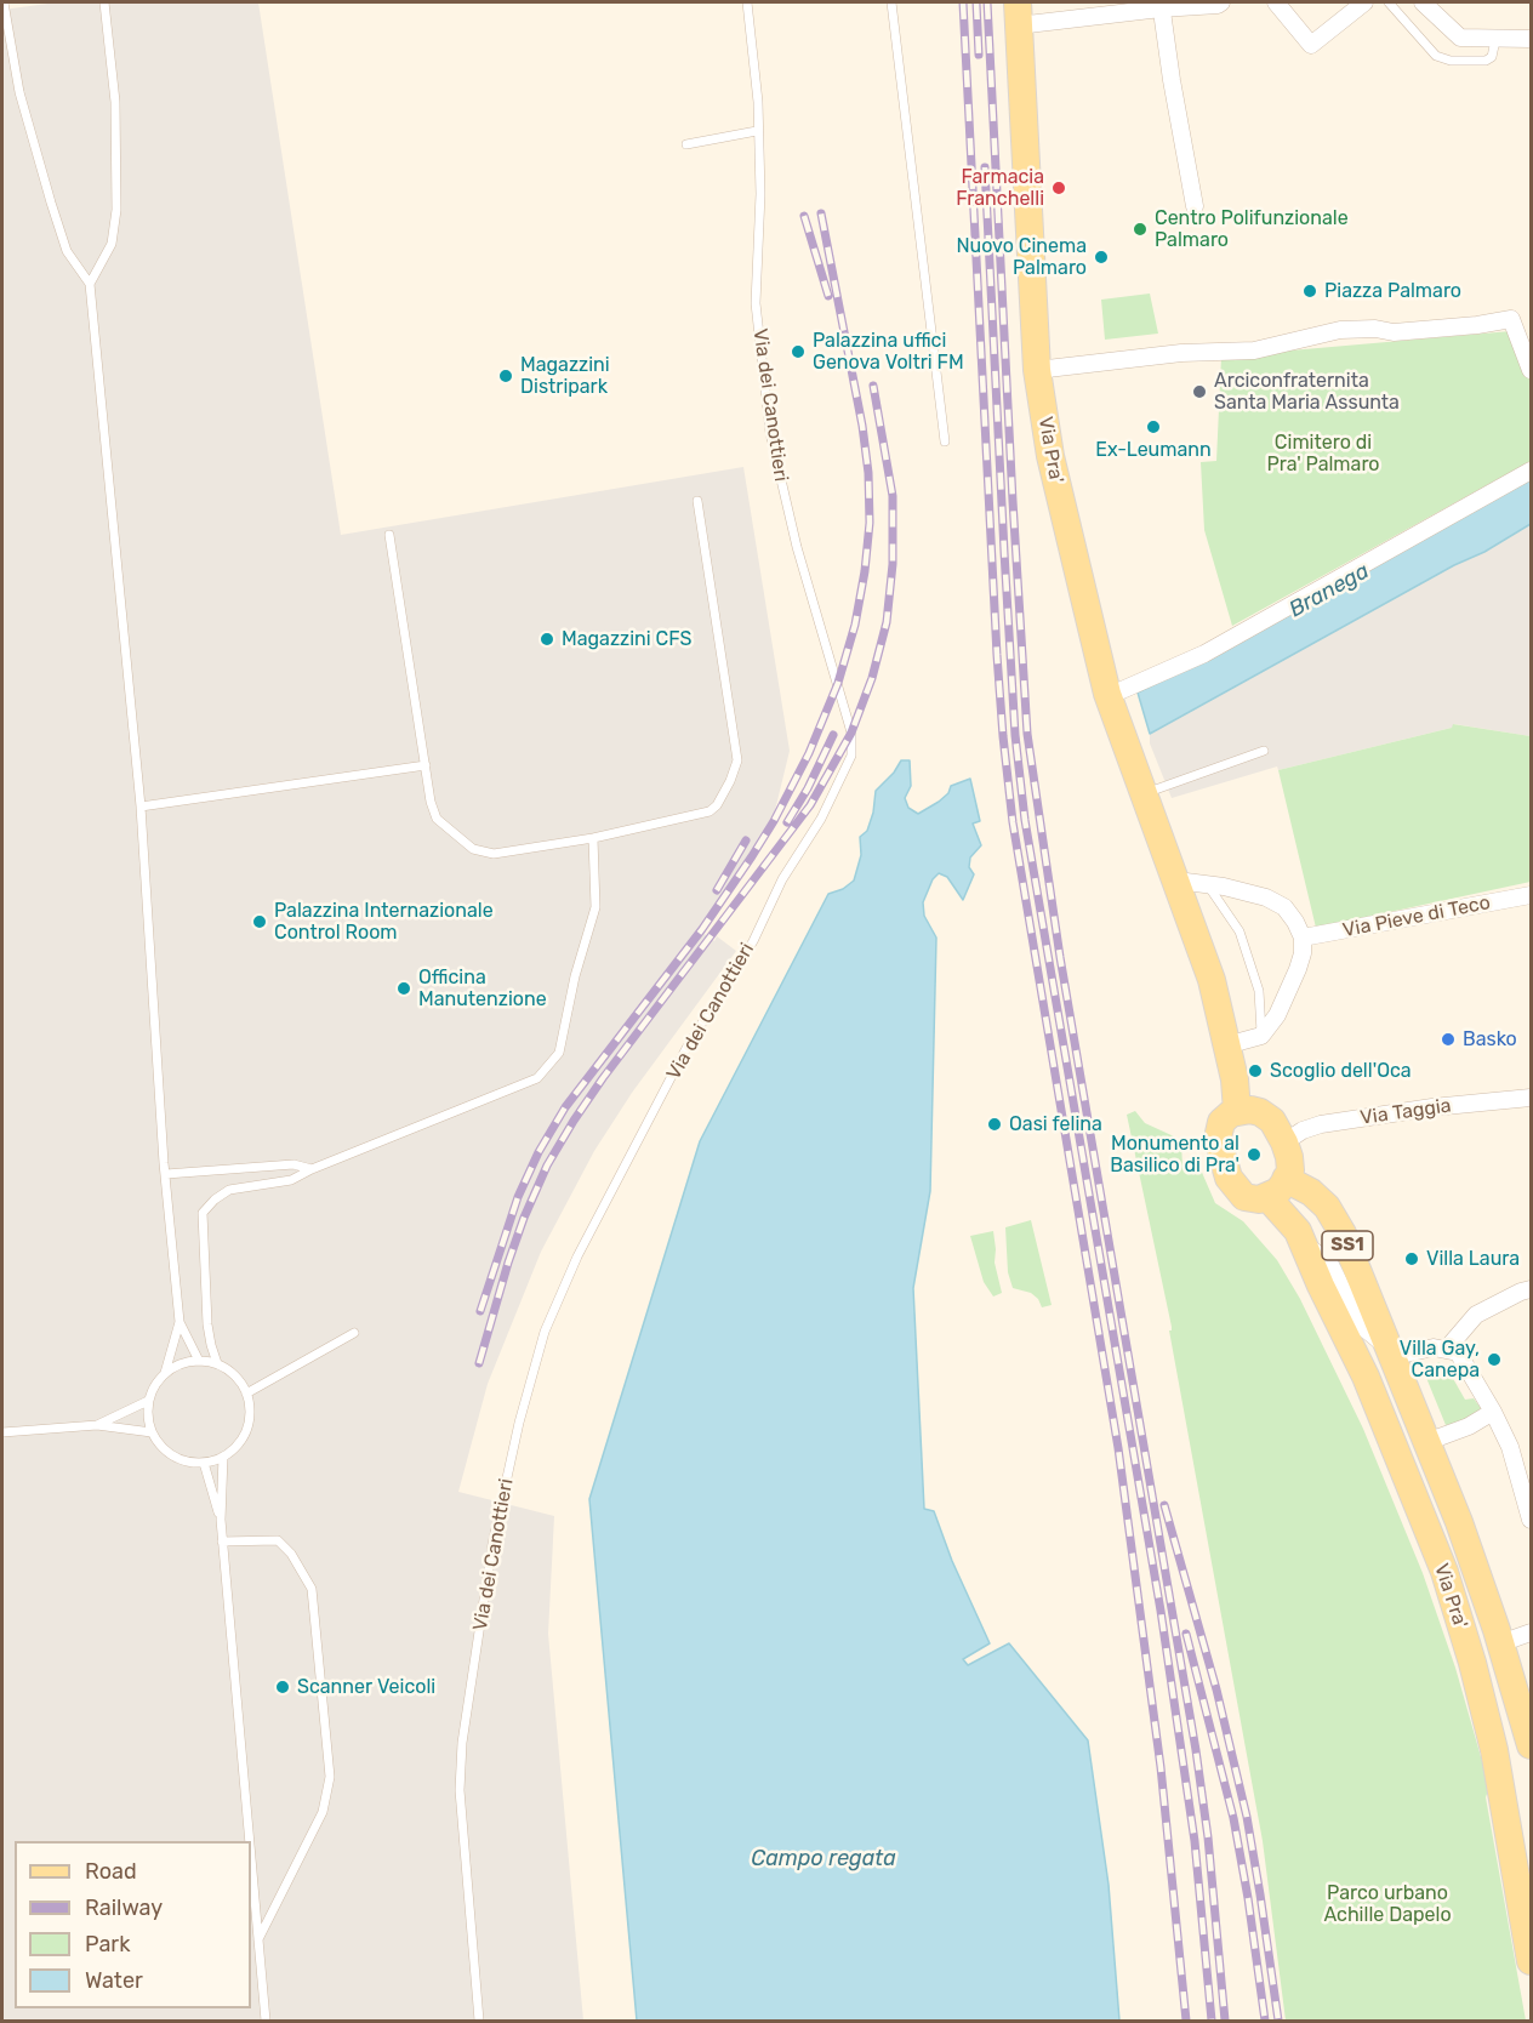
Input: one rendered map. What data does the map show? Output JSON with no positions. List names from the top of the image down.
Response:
{
  "streets": {
    "main road": ["Via Pra'", "SS1"],
    "street": ["Via Pieve di Teco", "Via Taggia"],
    "lane": ["Via dei Canottieri"]
  },
  "crossings": [
    ["Via Pra'", "Via Taggia"]
  ],
  "water": ["Branega", "Campo regata"],
  "parks": ["Cimitero di Pra' Palmaro", "Parco urbano Achille Dapelo"],
  "places": [
    "Farmacia Franchelli",
    "Centro Polifunzionale Palmaro",
    "Nuovo Cinema Palmaro",
    "Piazza Palmaro",
    "Palazzina uffici Genova Voltri FM",
    "Magazzini Distripark",
    "Arciconfraternita Santa Maria Assunta",
    "Ex-Leumann",
    "Magazzini CFS",
    "Palazzina Internazionale Control Room",
    "Officina Manutenzione",
    "Basko",
    "Scoglio dell'Oca",
    "Oasi felina",
    "Monumento al Basilico di Pra'",
    "Villa Laura",
    "Villa Gay, Canepa",
    "Scanner Veicoli"
  ],
  "legend": [
    "Road",
    "Railway",
    "Park",
    "Water"
  ]
}
